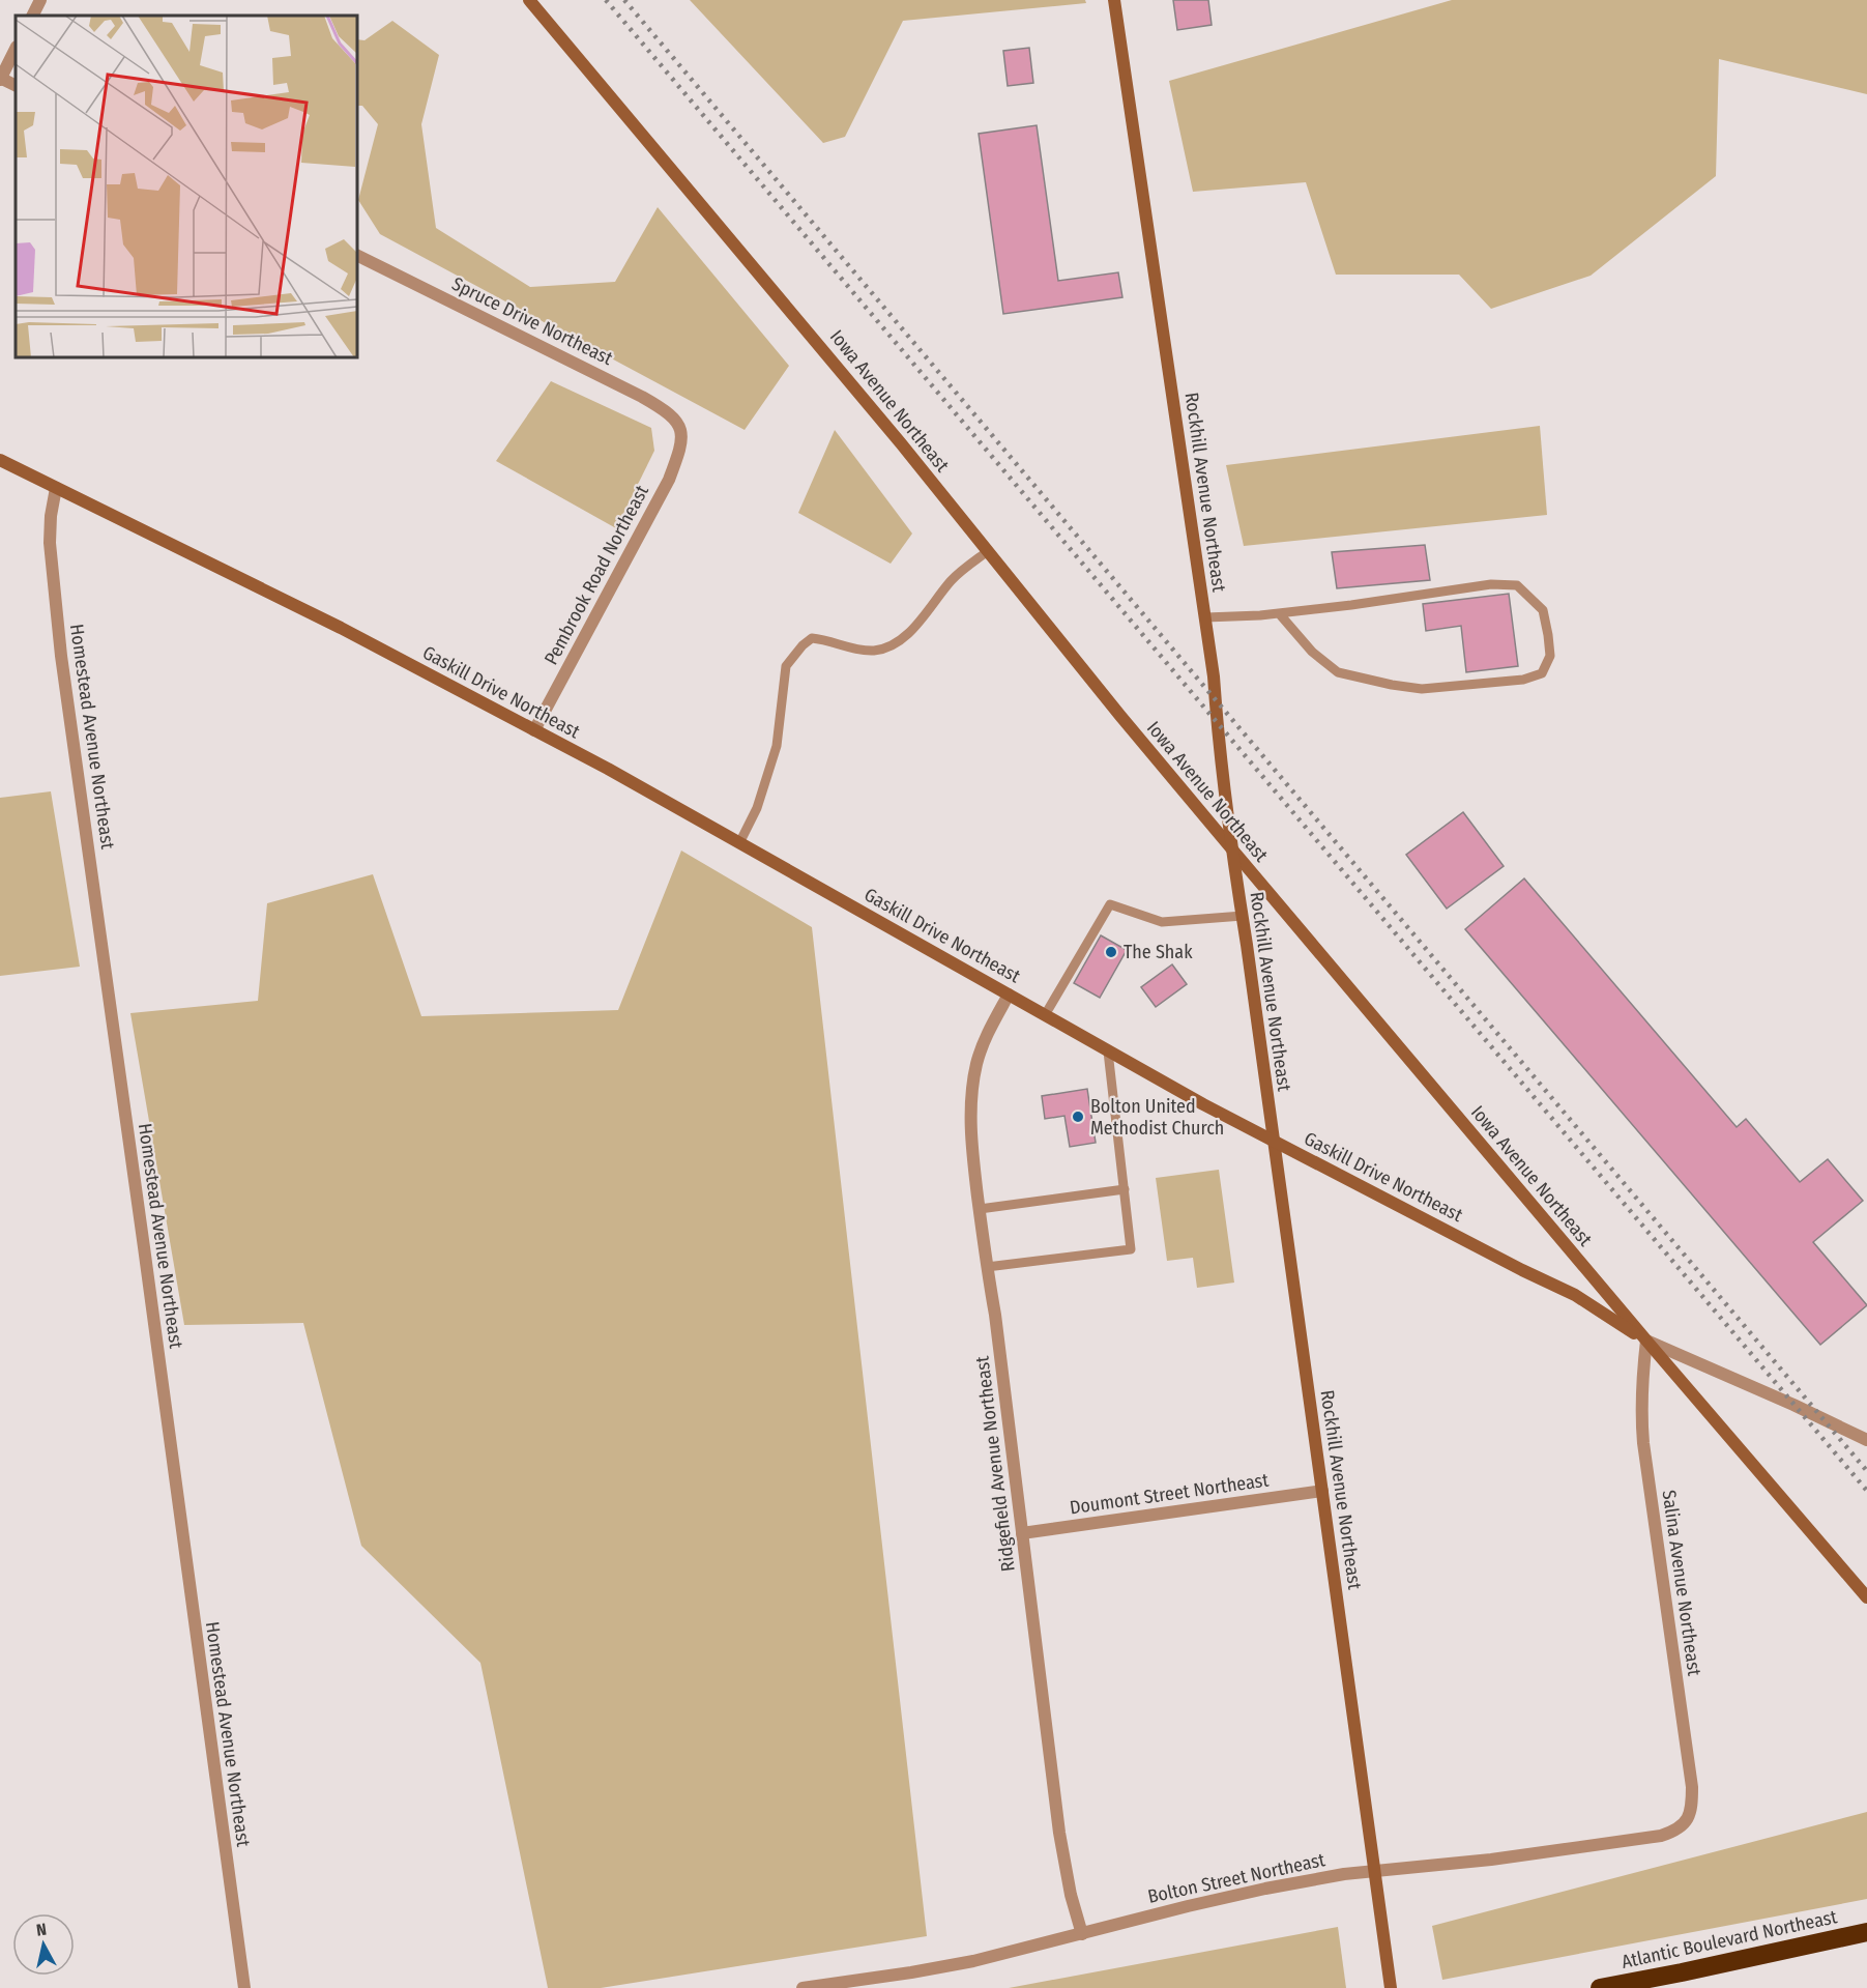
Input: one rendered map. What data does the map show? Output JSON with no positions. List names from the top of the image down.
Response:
{
  "streets": {
    "highway": ["Atlantic Boulevard Northeast"],
    "main road": ["Iowa Avenue Northeast", "Rockhill Avenue Northeast", "Gaskill Drive Northeast"],
    "street": [
      "Spruce Drive Northeast",
      "Pembrook Road Northeast",
      "Homestead Avenue Northeast",
      "Ridgefield Avenue Northeast",
      "Doumont Street Northeast",
      "Salina Avenue Northeast",
      "Bolton Street Northeast"
    ]
  },
  "crossings": [
    ["Spruce Drive Northeast", "Pembrook Road Northeast"],
    ["Iowa Avenue Northeast", "Rockhill Avenue Northeast"],
    ["Iowa Avenue Northeast", "Gaskill Drive Northeast"],
    ["Iowa Avenue Northeast", "Salina Avenue Northeast"],
    ["Rockhill Avenue Northeast", "Gaskill Drive Northeast"],
    ["Rockhill Avenue Northeast", "Doumont Street Northeast"],
    ["Rockhill Avenue Northeast", "Bolton Street Northeast"],
    ["Pembrook Road Northeast", "Gaskill Drive Northeast"],
    ["Gaskill Drive Northeast", "Homestead Avenue Northeast"],
    ["Gaskill Drive Northeast", "Ridgefield Avenue Northeast"],
    ["Gaskill Drive Northeast", "Salina Avenue Northeast"],
    ["Ridgefield Avenue Northeast", "Doumont Street Northeast"],
    ["Ridgefield Avenue Northeast", "Bolton Street Northeast"],
    ["Salina Avenue Northeast", "Bolton Street Northeast"]
  ],
  "places": ["The Shak", "Bolton United Methodist Church"],
  "north": "top"
}
